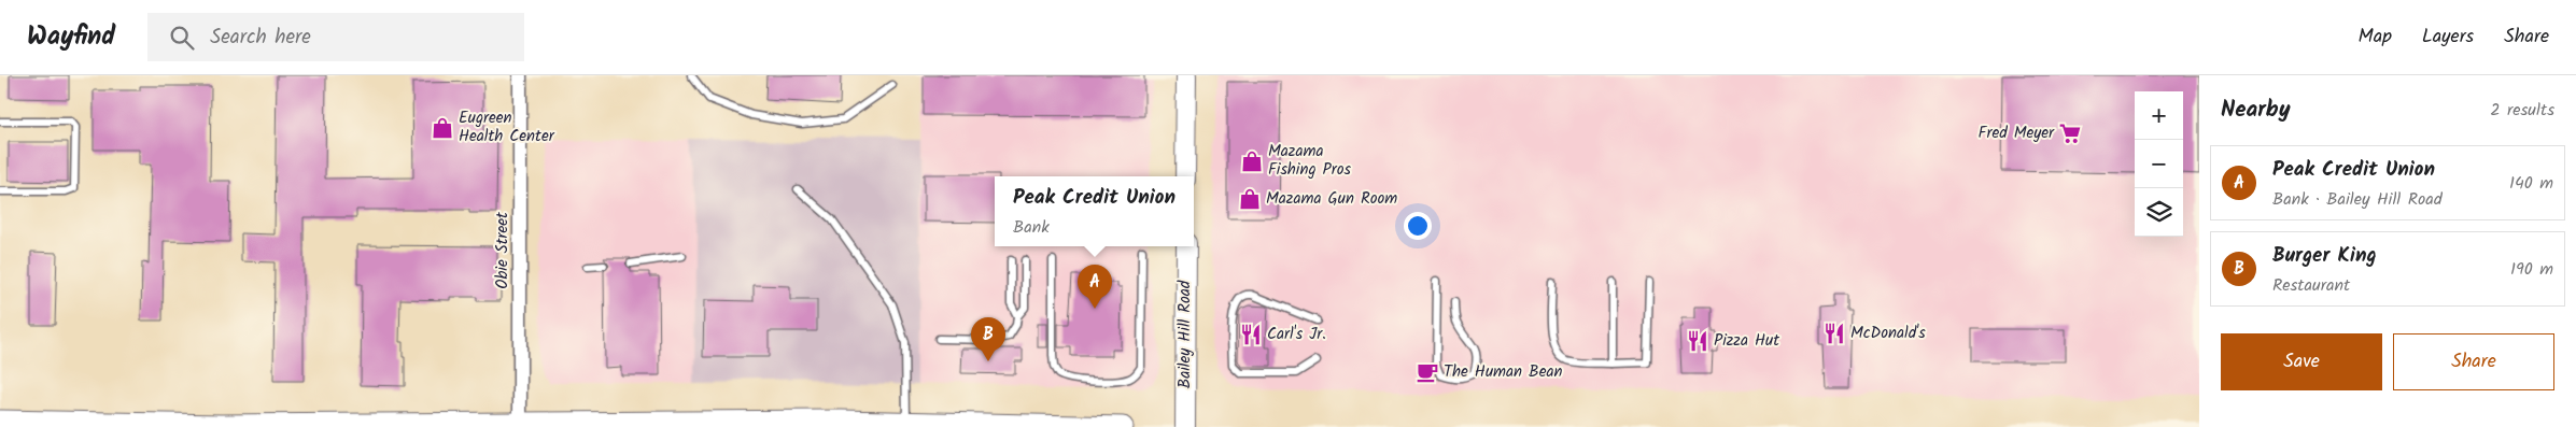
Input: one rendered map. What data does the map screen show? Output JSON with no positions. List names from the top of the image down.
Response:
{
  "streets": {
    "street": ["Obie Street", "Bailey Hill Road"]
  },
  "places": {
    "shop": ["Eugreen Health Center", "Mazama Fishing Pros", "Mazama Gun Room"],
    "supermarket": ["Fred Meyer"],
    "restaurant": ["McDonald's", "Carl's Jr.", "Pizza Hut"],
    "cafe": ["The Human Bean"]
  },
  "page": {
    "header": "Wayfind",
    "search": "Search here",
    "nav": ["Map", "Layers", "Share"],
    "heading": ["Nearby", "2 results"],
    "map_buttons": ["+", "−"],
    "list": [
      {
        "mark": "A",
        "name": "Peak Credit Union",
        "note": "Bank · Bailey Hill Road",
        "value": "140 m"
      },
      {
        "mark": "B",
        "name": "Burger King",
        "note": "Restaurant",
        "value": "190 m"
      }
    ],
    "popup": ["Peak Credit Union", "Bank"],
    "pins": ["A", "B"],
    "buttons": ["Save", "Share"]
  }
}
